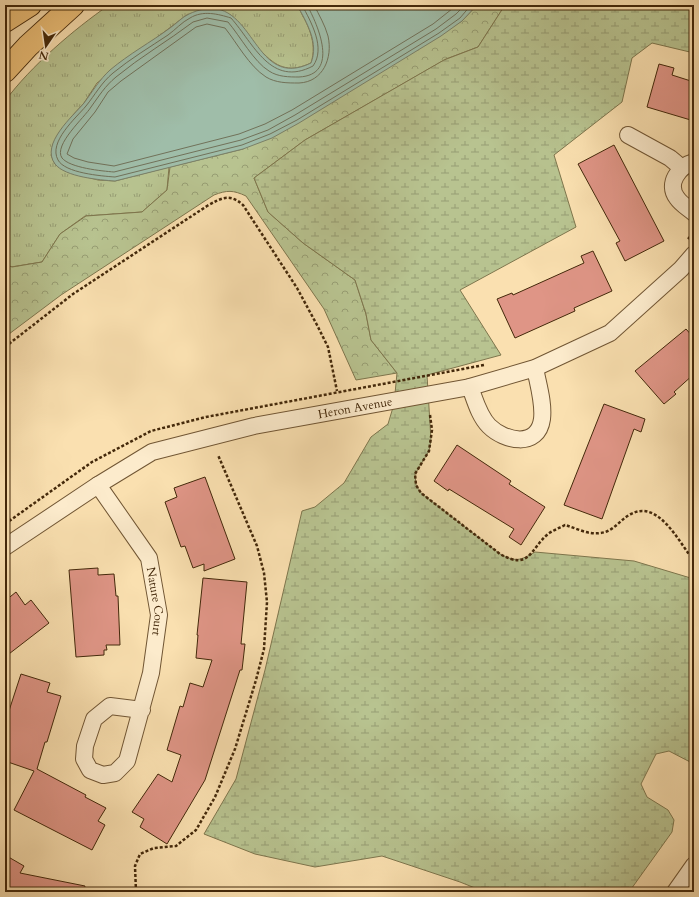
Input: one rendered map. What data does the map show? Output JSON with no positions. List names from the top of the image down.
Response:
{
  "streets": {
    "street": ["Heron Avenue", "Nature Court"]
  },
  "crossings": [
    ["Heron Avenue", "Nature Court"]
  ],
  "north": "bottom"
}
